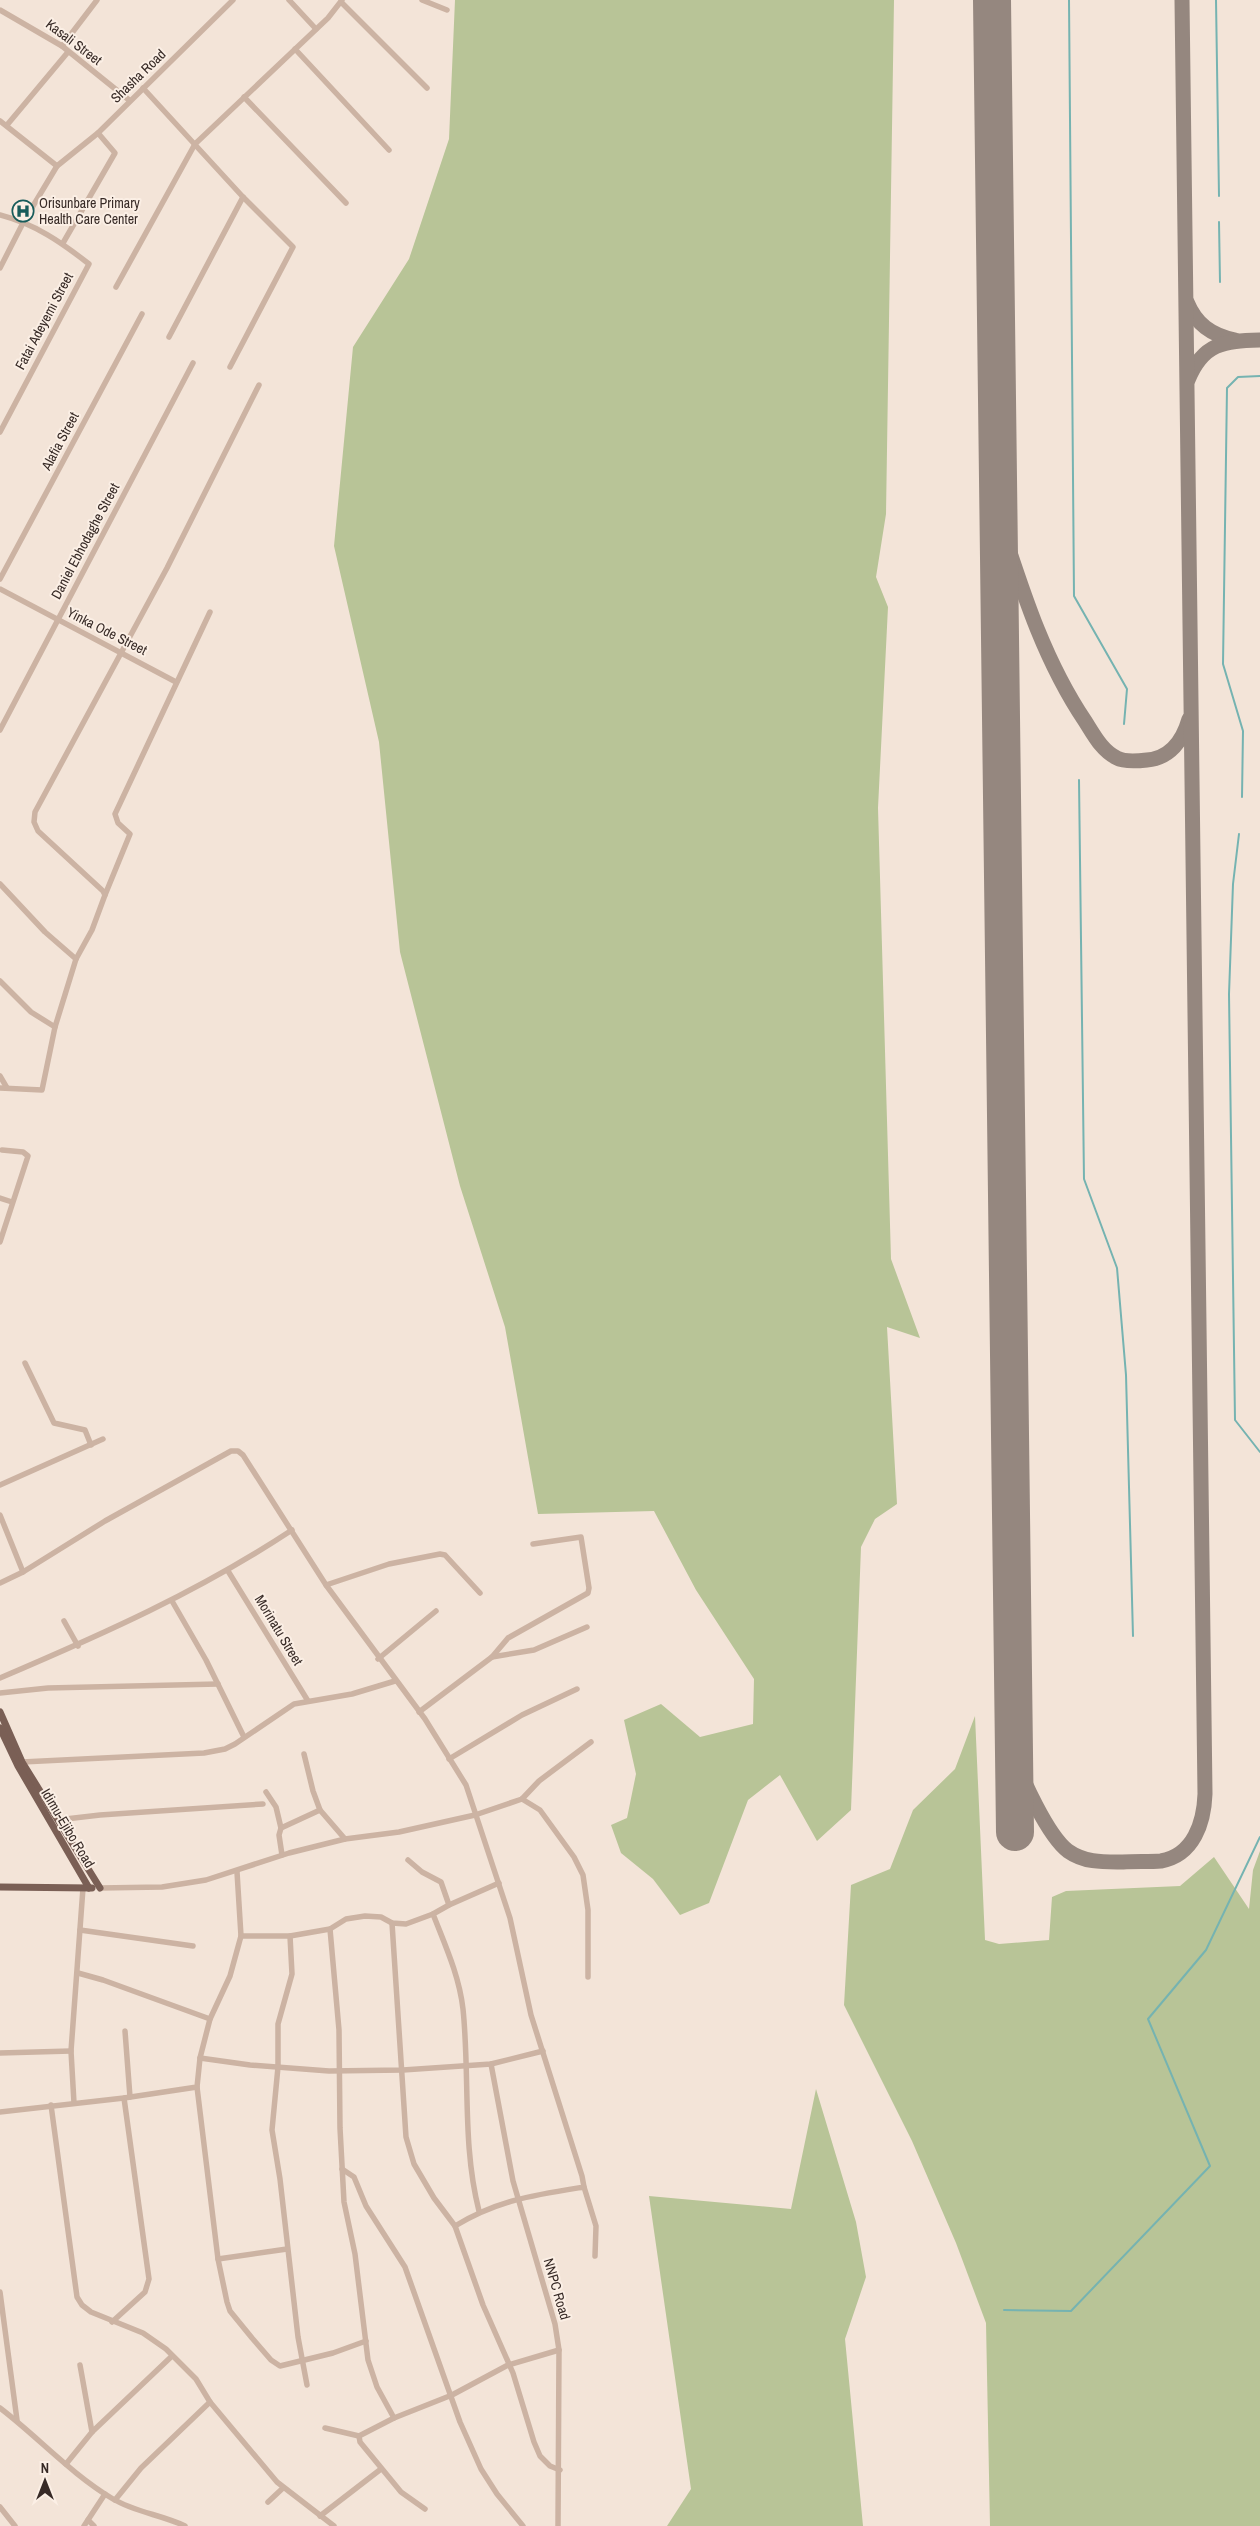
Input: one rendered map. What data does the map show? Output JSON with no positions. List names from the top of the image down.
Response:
{
  "streets": {
    "main road": ["Idimu-Ejibo Road"],
    "street": [
      "Kasali Street",
      "Shasha Road",
      "Fatai Adeyemi Street",
      "Alafia Street",
      "Daniel Ebhodaghe Street",
      "Yinka Ode Street",
      "Morinatu Street",
      "NNPC Road"
    ]
  },
  "crossings": [
    ["Kasali Street", "Shasha Road"],
    ["Daniel Ebhodaghe Street", "Yinka Ode Street"]
  ],
  "places": {
    "hospital": ["Orisunbare Primary Health Care Center"]
  },
  "north": "top"
}
